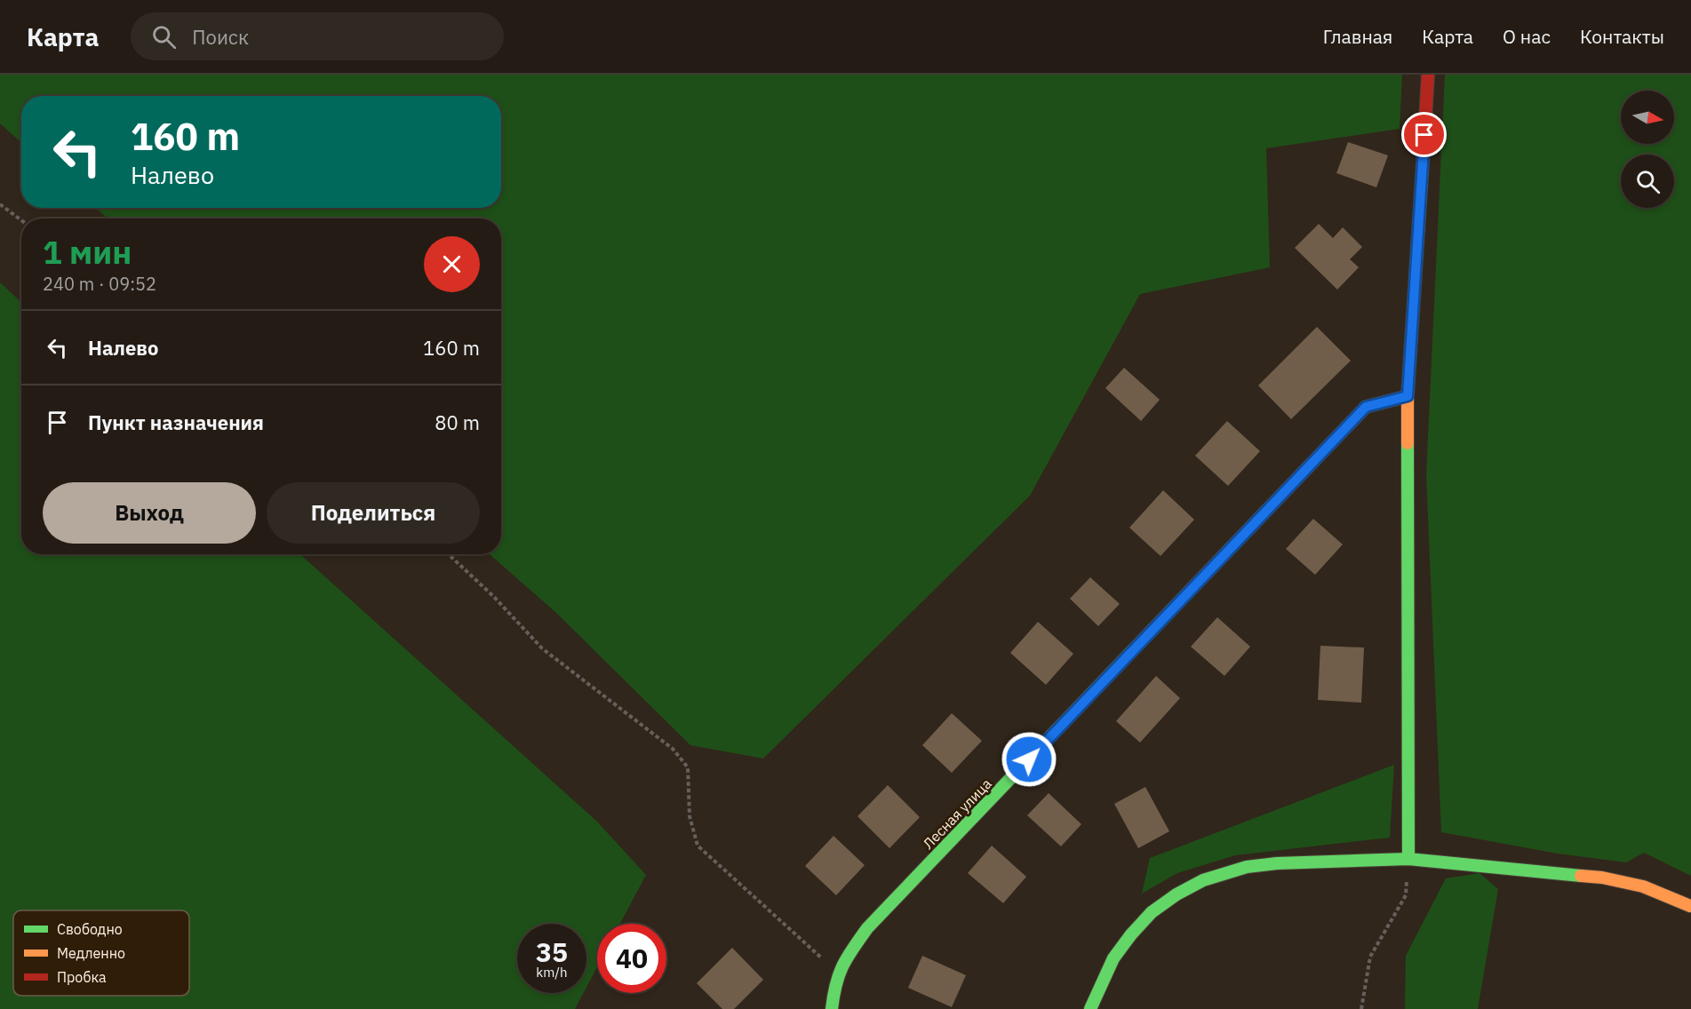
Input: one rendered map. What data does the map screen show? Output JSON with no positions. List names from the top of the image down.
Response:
{
  "streets": {
    "street": ["Лесная улица"]
  },
  "legend": ["Свободно", "Медленно", "Пробка"],
  "north": "right",
  "page": {
    "header": "Карта",
    "search": "Поиск",
    "nav": [
      "Главная",
      "Карта",
      "О нас",
      "Контакты"
    ],
    "turn": ["160 m", "Налево"],
    "heading": ["1 мин", "240 m · 09:52"],
    "list": [
      {
        "name": "Налево",
        "value": "160 m"
      },
      {
        "name": "Пункт назначения",
        "value": "80 m"
      }
    ],
    "buttons": ["Выход", "Поделиться"],
    "speed": "35 km/h",
    "limit": "40"
  }
}
